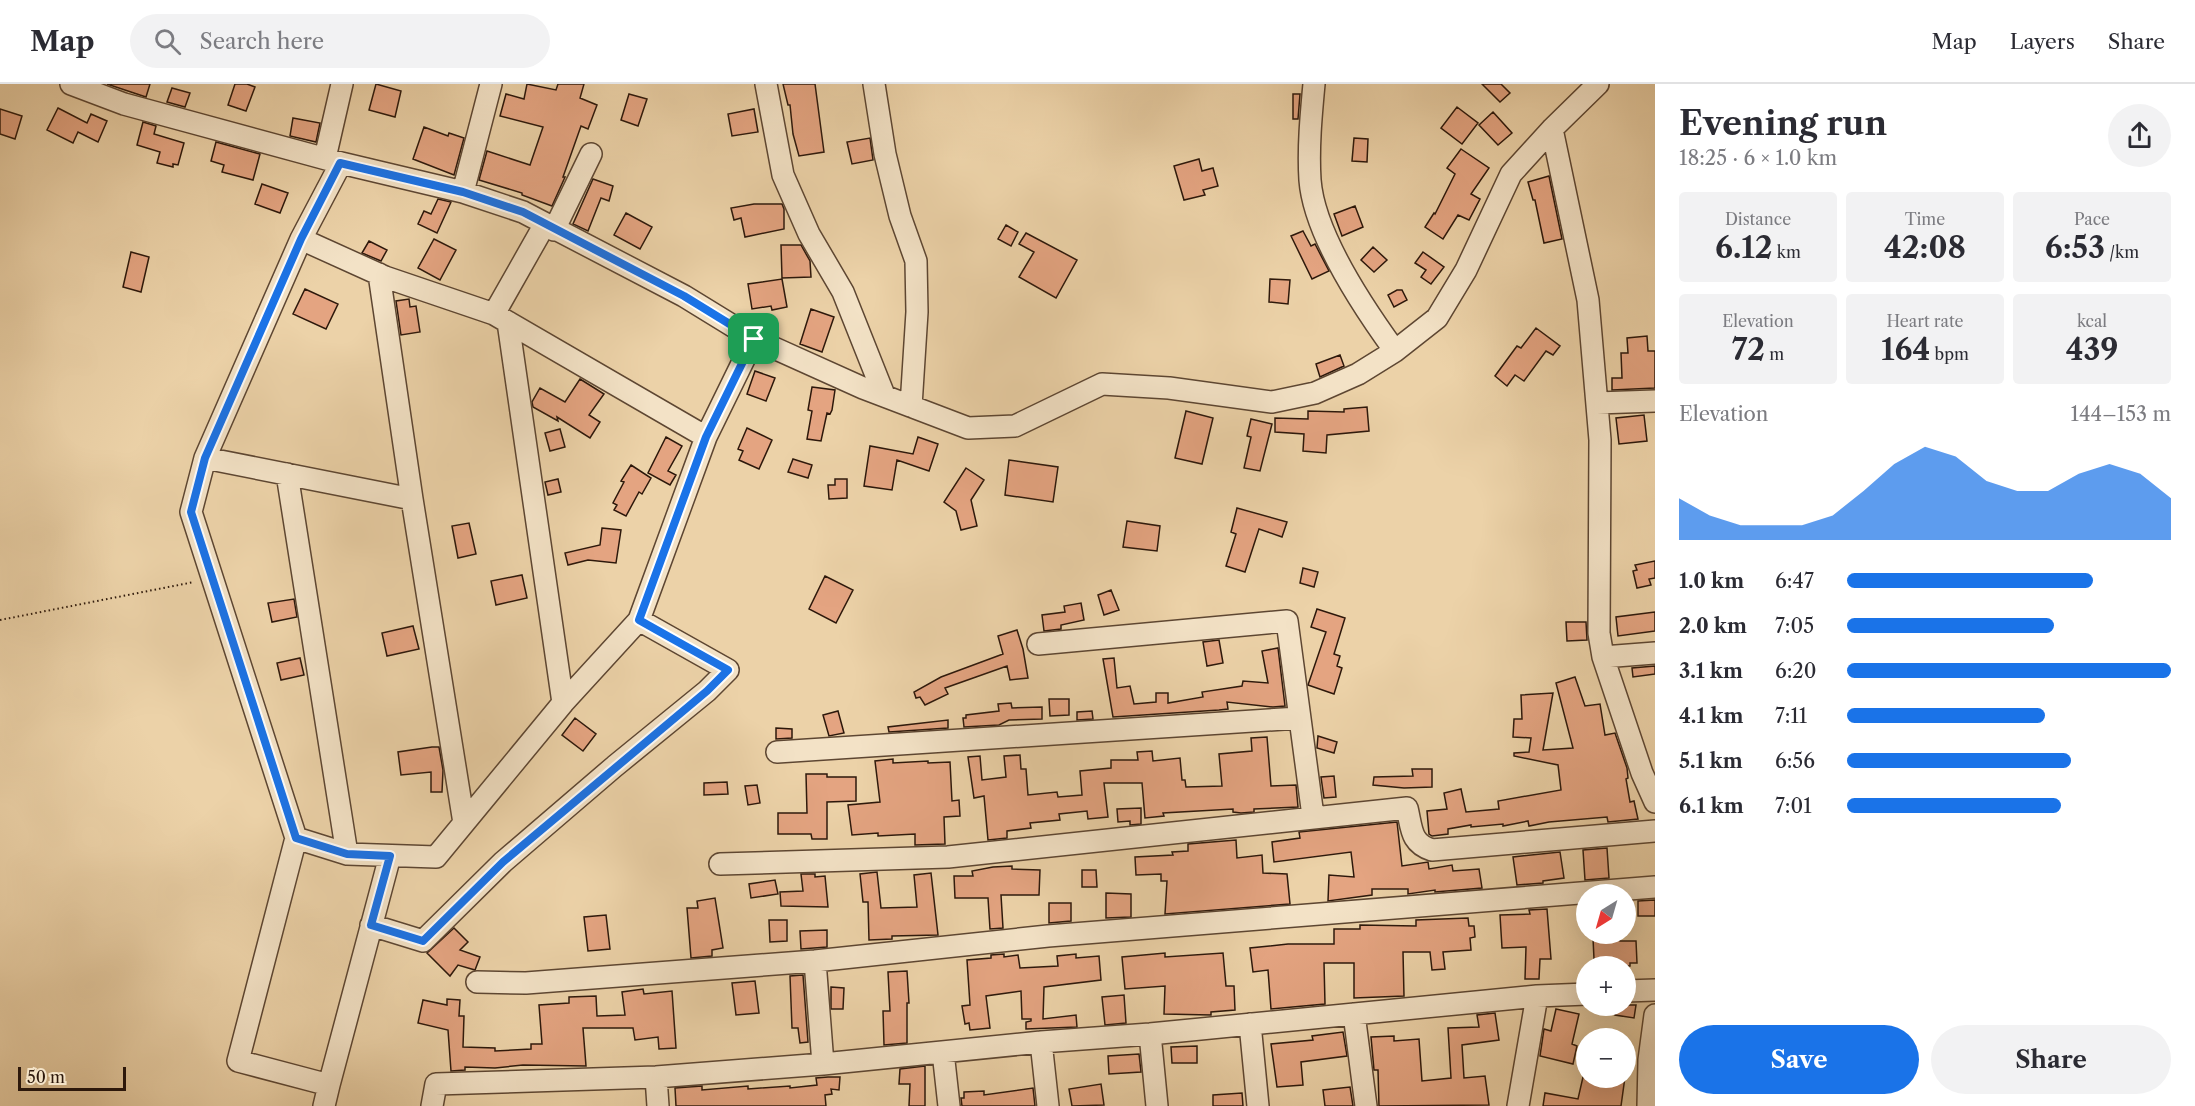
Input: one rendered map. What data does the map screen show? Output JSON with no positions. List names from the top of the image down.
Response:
{
  "scale_bar": "50 m",
  "north": "bottom left",
  "page": {
    "header": "Map",
    "search": "Search here",
    "nav": ["Map", "Layers", "Share"],
    "heading": ["Evening run", "18:25 · 6 × 1.0 km"],
    "stats": [
      ["Distance", "6.12 km"],
      ["Time", "42:08"],
      ["Pace", "6:53 /km"],
      ["Elevation", "72 m"],
      ["Heart rate", "164 bpm"],
      ["kcal", "439"]
    ],
    "chart": ["Elevation", "144–153 m"],
    "list": [
      {
        "name": "1.0 km",
        "note": "6:47"
      },
      {
        "name": "2.0 km",
        "note": "7:05"
      },
      {
        "name": "3.1 km",
        "note": "6:20"
      },
      {
        "name": "4.1 km",
        "note": "7:11"
      },
      {
        "name": "5.1 km",
        "note": "6:56"
      },
      {
        "name": "6.1 km",
        "note": "7:01"
      }
    ],
    "map_buttons": ["+", "−"],
    "buttons": ["Save", "Share"],
    "scale": "50 m"
  }
}
